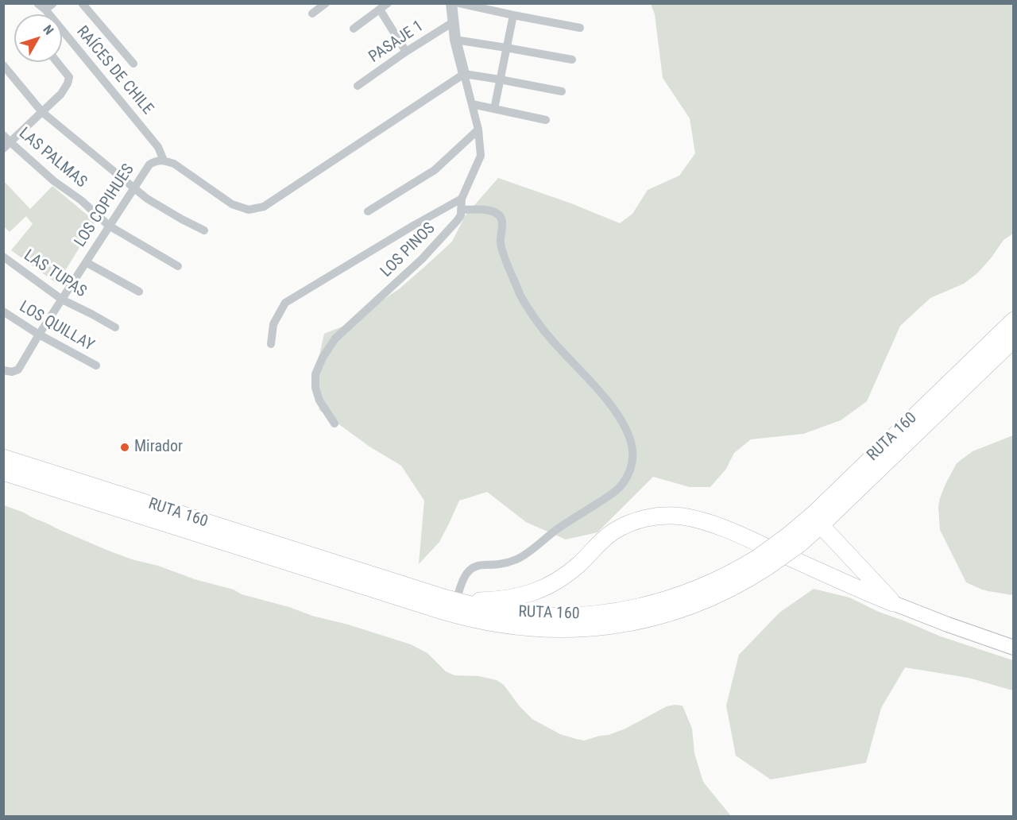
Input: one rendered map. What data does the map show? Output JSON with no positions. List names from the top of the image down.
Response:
{
  "streets": {
    "highway": ["RUTA 160"],
    "street": [
      "PASAJE 1",
      "RAÍCES DE CHILE",
      "LAS PALMAS",
      "LOS COPIHUES",
      "LOS PINOS",
      "LAS TUPAS",
      "LOS QUILLAY"
    ]
  },
  "crossings": [
    ["RAÍCES DE CHILE", "LOS COPIHUES"],
    ["LAS PALMAS", "LOS COPIHUES"],
    ["LOS COPIHUES", "LAS TUPAS"],
    ["LOS COPIHUES", "LOS QUILLAY"]
  ],
  "places": ["Mirador"],
  "north": "top right"
}
